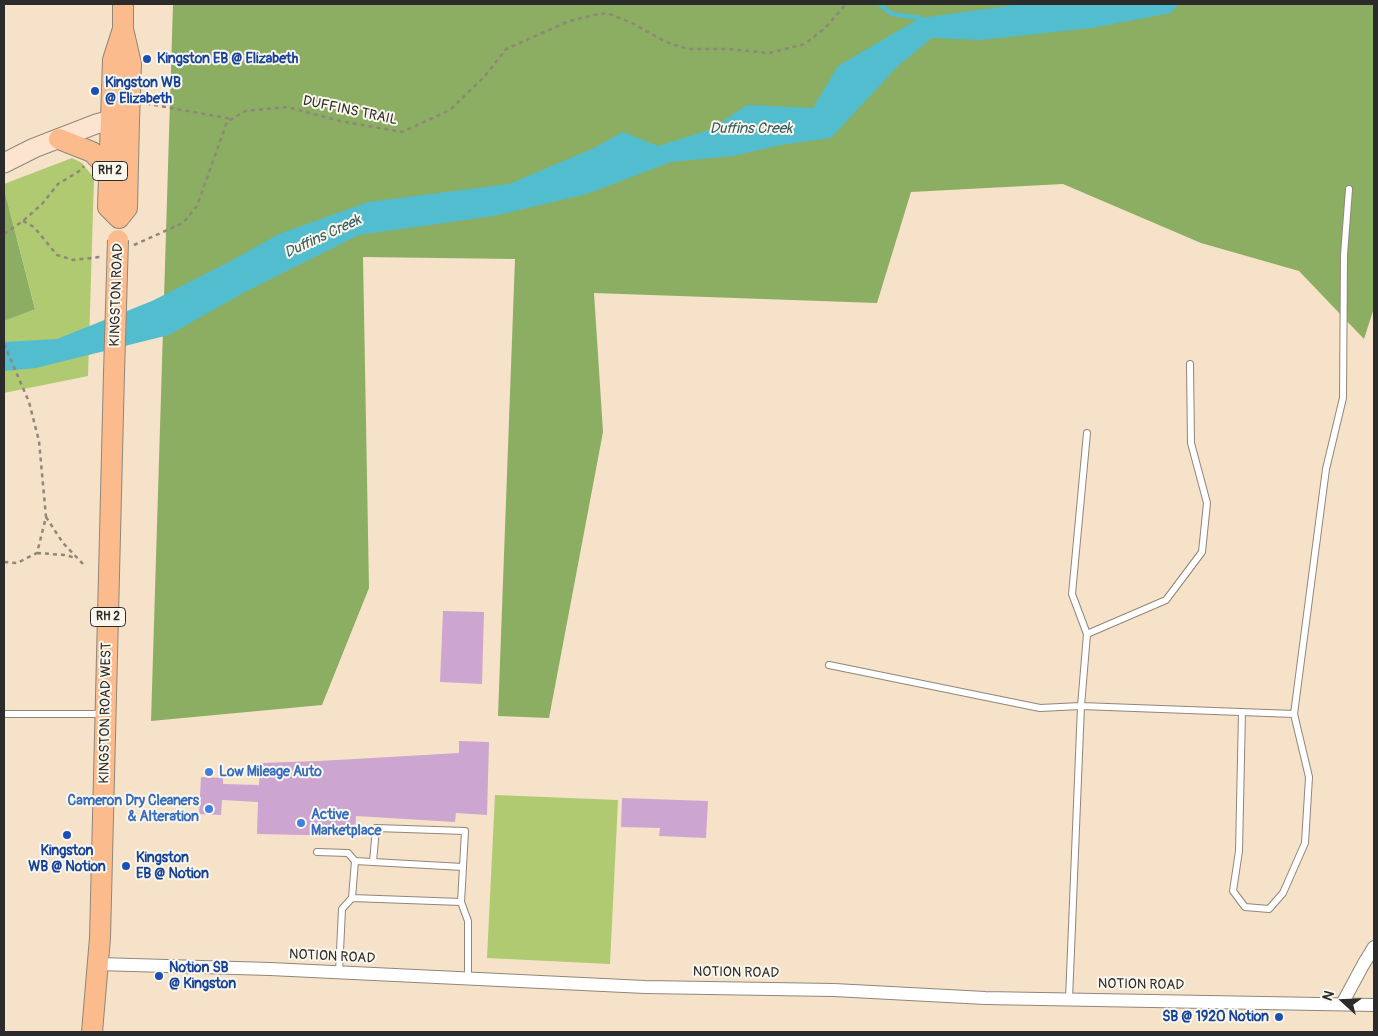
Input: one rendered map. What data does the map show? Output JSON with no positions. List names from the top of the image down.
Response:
{
  "streets": {
    "main road": ["RH 2", "KINGSTON ROAD", "KINGSTON ROAD WEST"],
    "street": ["NOTION ROAD"],
    "path": ["DUFFINS TRAIL"]
  },
  "crossings": [
    ["RH 2", "KINGSTON ROAD"],
    ["RH 2", "KINGSTON ROAD WEST"],
    ["RH 2", "NOTION ROAD"],
    ["KINGSTON ROAD", "KINGSTON ROAD WEST"],
    ["KINGSTON ROAD WEST", "NOTION ROAD"]
  ],
  "water": ["Duffins Creek"],
  "places": [
    "Kingston EB @ Elizabeth",
    "Kingston WB @ Elizabeth",
    "Low Mileage Auto",
    "Cameron Dry Cleaners & Alteration",
    "Active Marketplace",
    "Kingston WB @ Notion",
    "Kingston EB @ Notion",
    "Notion SB @ Kingston",
    "SB @ 1920 Notion"
  ],
  "north": "left"
}
